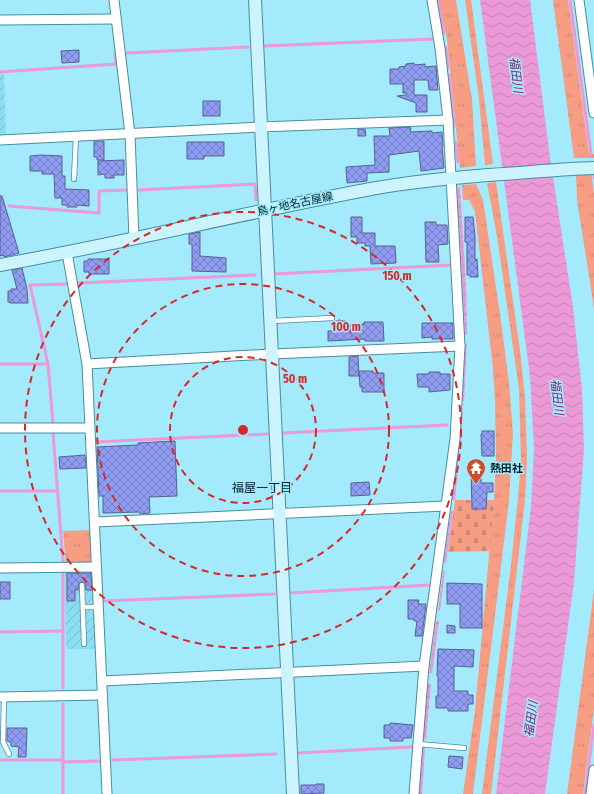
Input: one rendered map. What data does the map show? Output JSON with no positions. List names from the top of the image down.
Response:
{
  "streets": {
    "street": ["鳥ヶ地名古屋線"]
  },
  "districts": ["福屋一丁目"],
  "water": ["福田川"],
  "places": {
    "temple": ["熱田社"]
  },
  "rings": ["150 m", "100 m", "50 m"]
}
